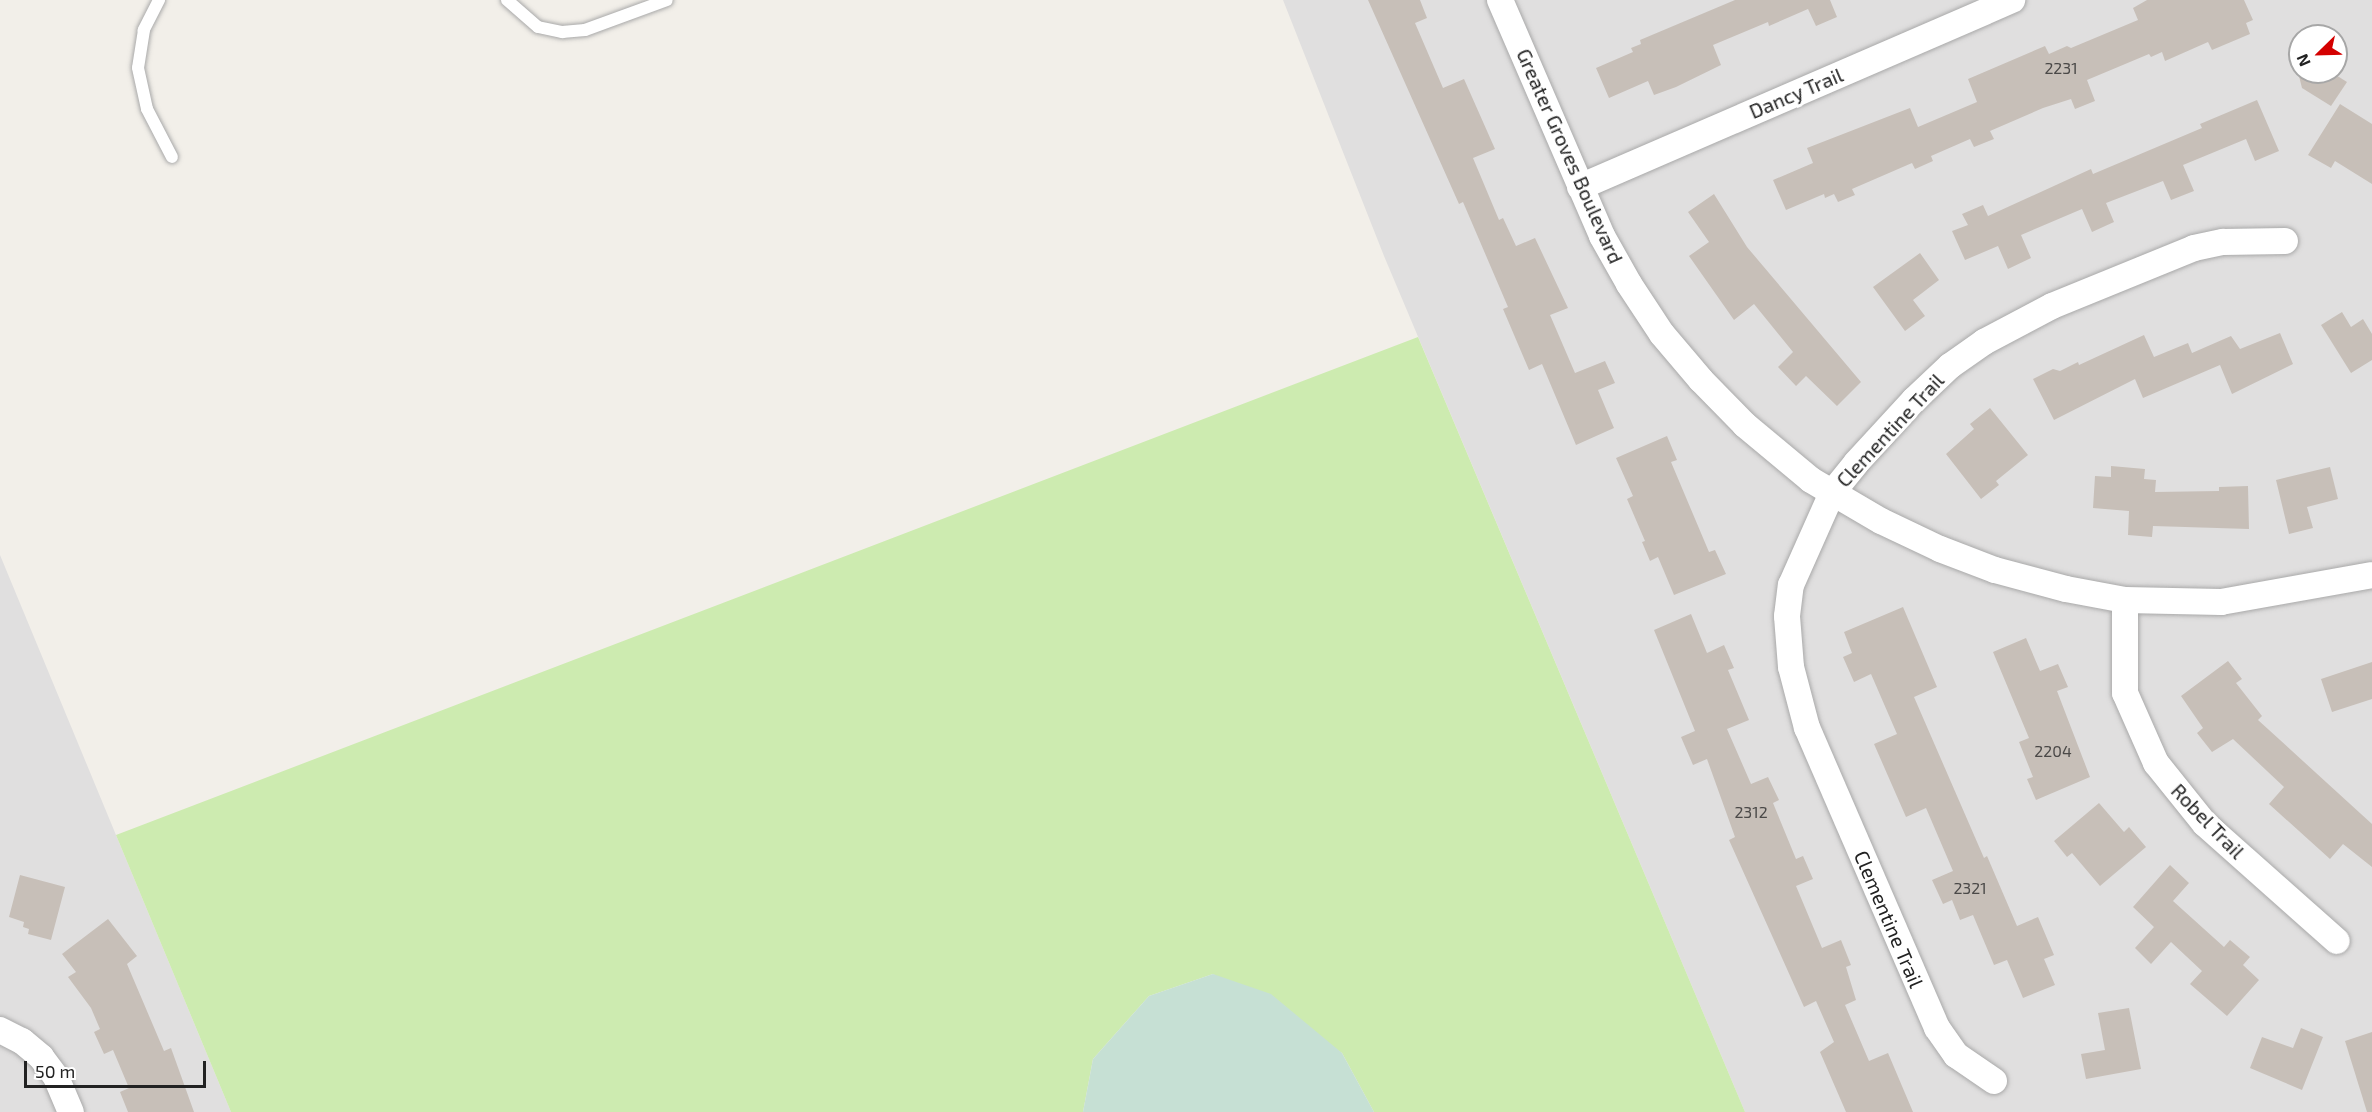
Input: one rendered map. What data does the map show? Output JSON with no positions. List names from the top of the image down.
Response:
{
  "streets": {
    "street": [
      "Dancy Trail",
      "Greater Groves Boulevard",
      "Clementine Trail",
      "Robel Trail"
    ]
  },
  "crossings": [
    ["Dancy Trail", "Greater Groves Boulevard"],
    ["Greater Groves Boulevard", "Clementine Trail"],
    ["Greater Groves Boulevard", "Robel Trail"]
  ],
  "house_numbers": [
    "2231",
    "2204",
    "2312",
    "2321"
  ],
  "scale_bar": "50 m",
  "north": "bottom left"
}
